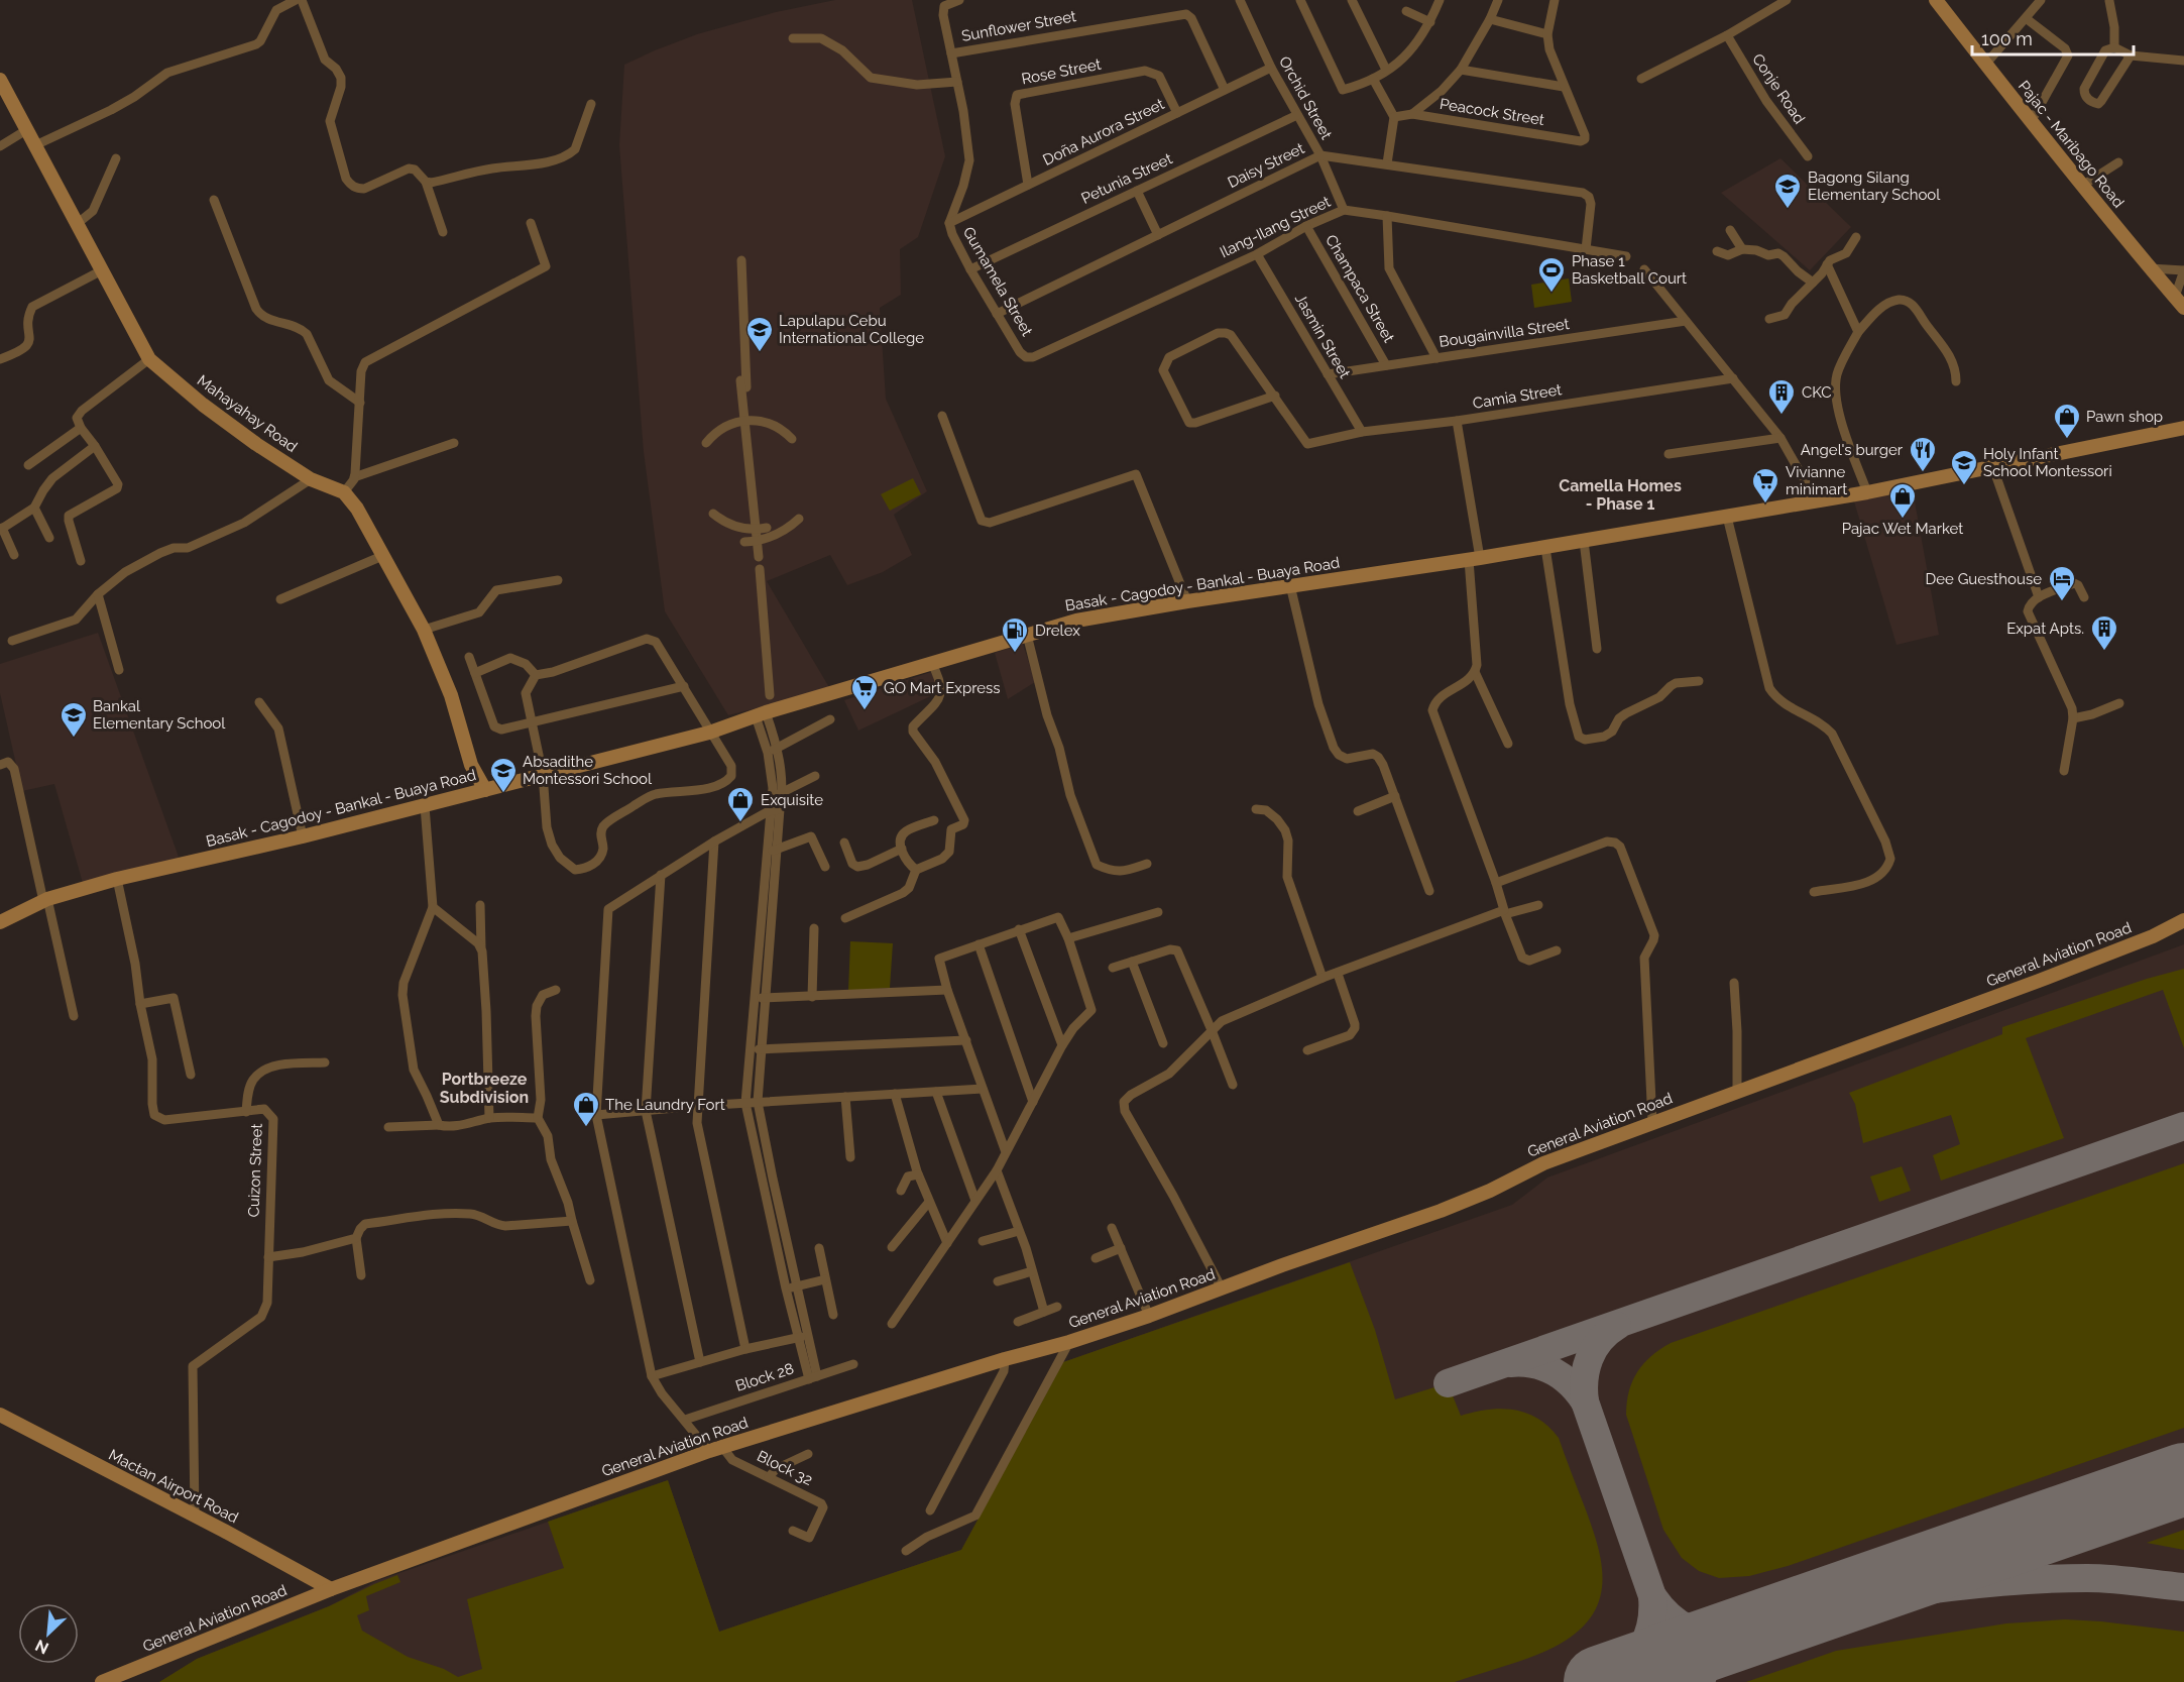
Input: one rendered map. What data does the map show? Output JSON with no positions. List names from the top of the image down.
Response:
{
  "streets": {
    "street": [
      "Sunflower Street",
      "Rose Street",
      "Conje Road",
      "Orchid Street",
      "Peacock Street",
      "Doña Aurora Street",
      "Pajac - Maribago Road",
      "Daisy Street",
      "Petunia Street",
      "Ilang-Ilang Street",
      "Gumamela Street",
      "Champaca Street",
      "Bougainvilla Street",
      "Jasmin Street",
      "Camia Street",
      "Mahayahay Road",
      "Basak - Cagodoy - Bankal - Buaya Road",
      "General Aviation Road",
      "Cuizon Street",
      "Block 28",
      "Block 32",
      "Mactan Airport Road"
    ]
  },
  "crossings": [
    ["Sunflower Street", "Doña Aurora Street"],
    ["Sunflower Street", "Gumamela Street"],
    ["Rose Street", "Doña Aurora Street"],
    ["Orchid Street", "Doña Aurora Street"],
    ["Orchid Street", "Daisy Street"],
    ["Orchid Street", "Petunia Street"],
    ["Orchid Street", "Ilang-Ilang Street"],
    ["Doña Aurora Street", "Gumamela Street"],
    ["Daisy Street", "Ilang-Ilang Street"],
    ["Daisy Street", "Gumamela Street"],
    ["Petunia Street", "Gumamela Street"],
    ["Ilang-Ilang Street", "Gumamela Street"],
    ["Ilang-Ilang Street", "Champaca Street"],
    ["Ilang-Ilang Street", "Jasmin Street"],
    ["Champaca Street", "Bougainvilla Street"],
    ["Bougainvilla Street", "Jasmin Street"],
    ["Jasmin Street", "Camia Street"],
    ["Basak - Cagodoy - Bankal - Buaya Road", "Cuizon Street"],
    ["General Aviation Road", "Block 32"],
    ["General Aviation Road", "Mactan Airport Road"],
    ["Cuizon Street", "Mactan Airport Road"],
    ["Block 28", "Block 32"]
  ],
  "districts": ["Camella Homes - Phase 1", "Portbreeze Subdivision"],
  "places": {
    "school or university": [
      "Bagong Silang Elementary School",
      "Lapulapu Cebu International College",
      "Holy Infant School Montessori",
      "Bankal Elementary School",
      "Absadithe Montessori School"
    ],
    "sports": ["Phase 1 Basketball Court"],
    "building": ["CKC", "Expat Apts."],
    "shop": [
      "Pawn shop",
      "Pajac Wet Market",
      "Exquisite",
      "The Laundry Fort"
    ],
    "restaurant": ["Angel's burger"],
    "supermarket": ["Vivianne minimart", "GO Mart Express"],
    "hotel": ["Dee Guesthouse"],
    "fuel station": ["Drelex"]
  },
  "scale_bar": "100 m",
  "north": "bottom left"
}
